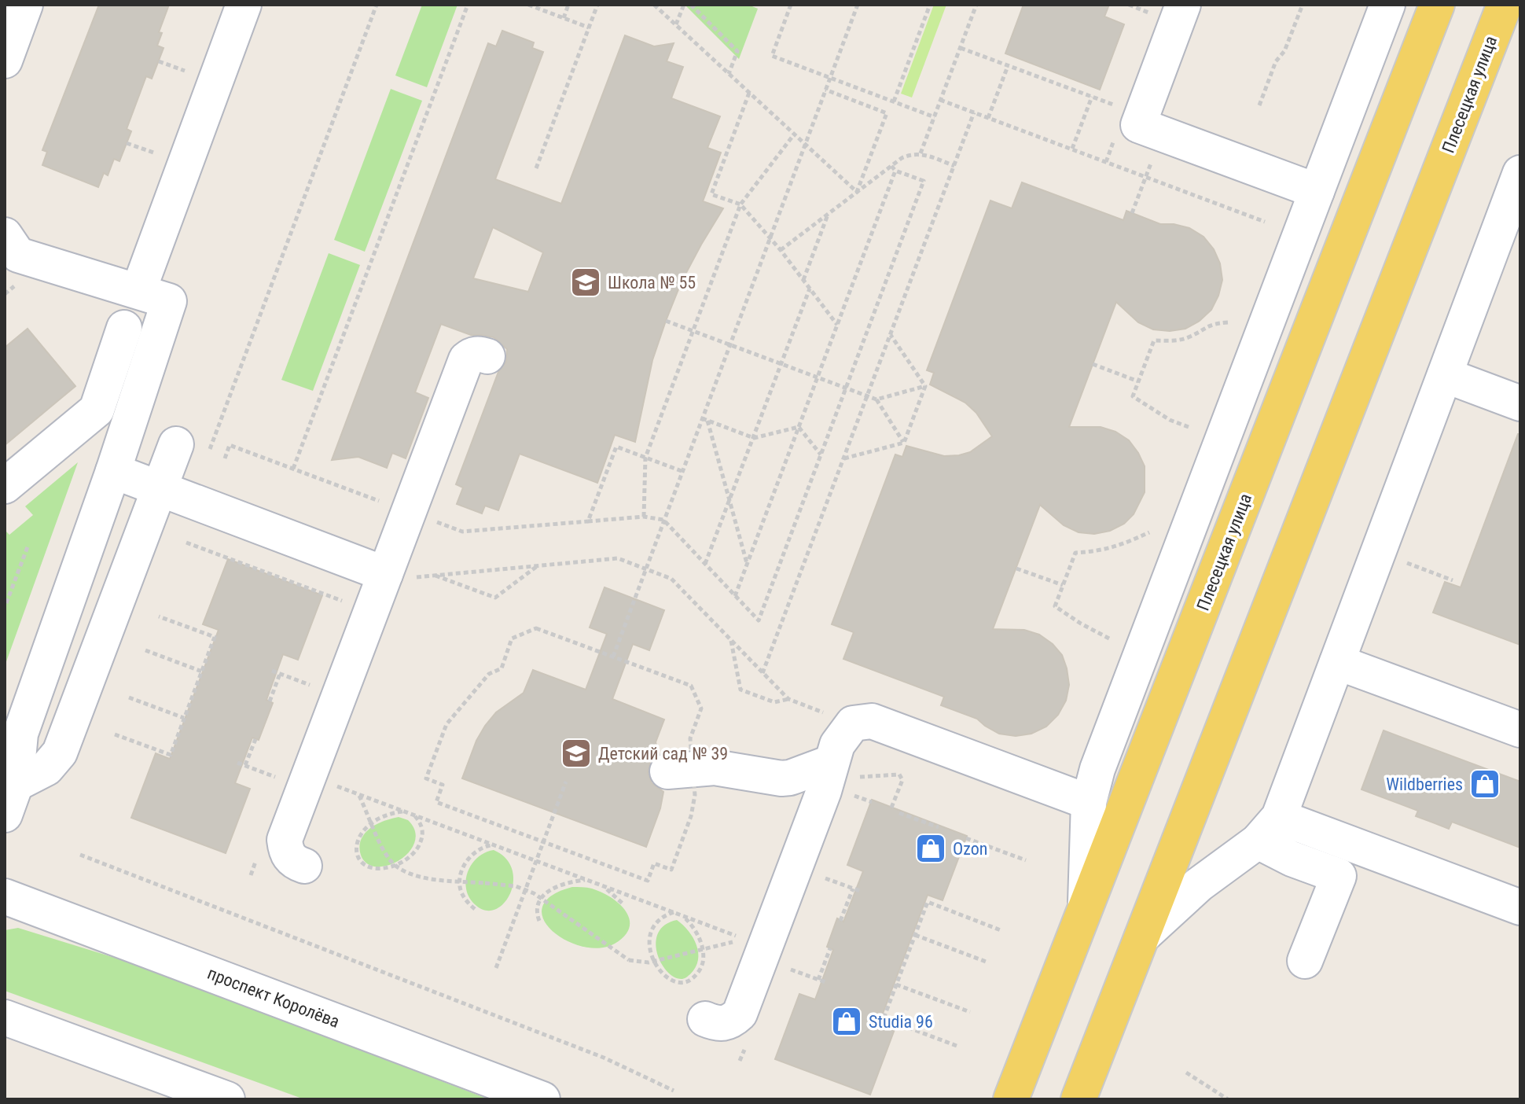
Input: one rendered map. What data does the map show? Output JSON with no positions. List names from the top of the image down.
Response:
{
  "streets": {
    "main road": ["Плесецкая улица"],
    "street": ["проспект Королёва"]
  },
  "places": {
    "school or university": ["Школа № 55", "Детский сад № 39"],
    "shop": ["Wildberries", "Ozon", "Studia 96"]
  }
}
